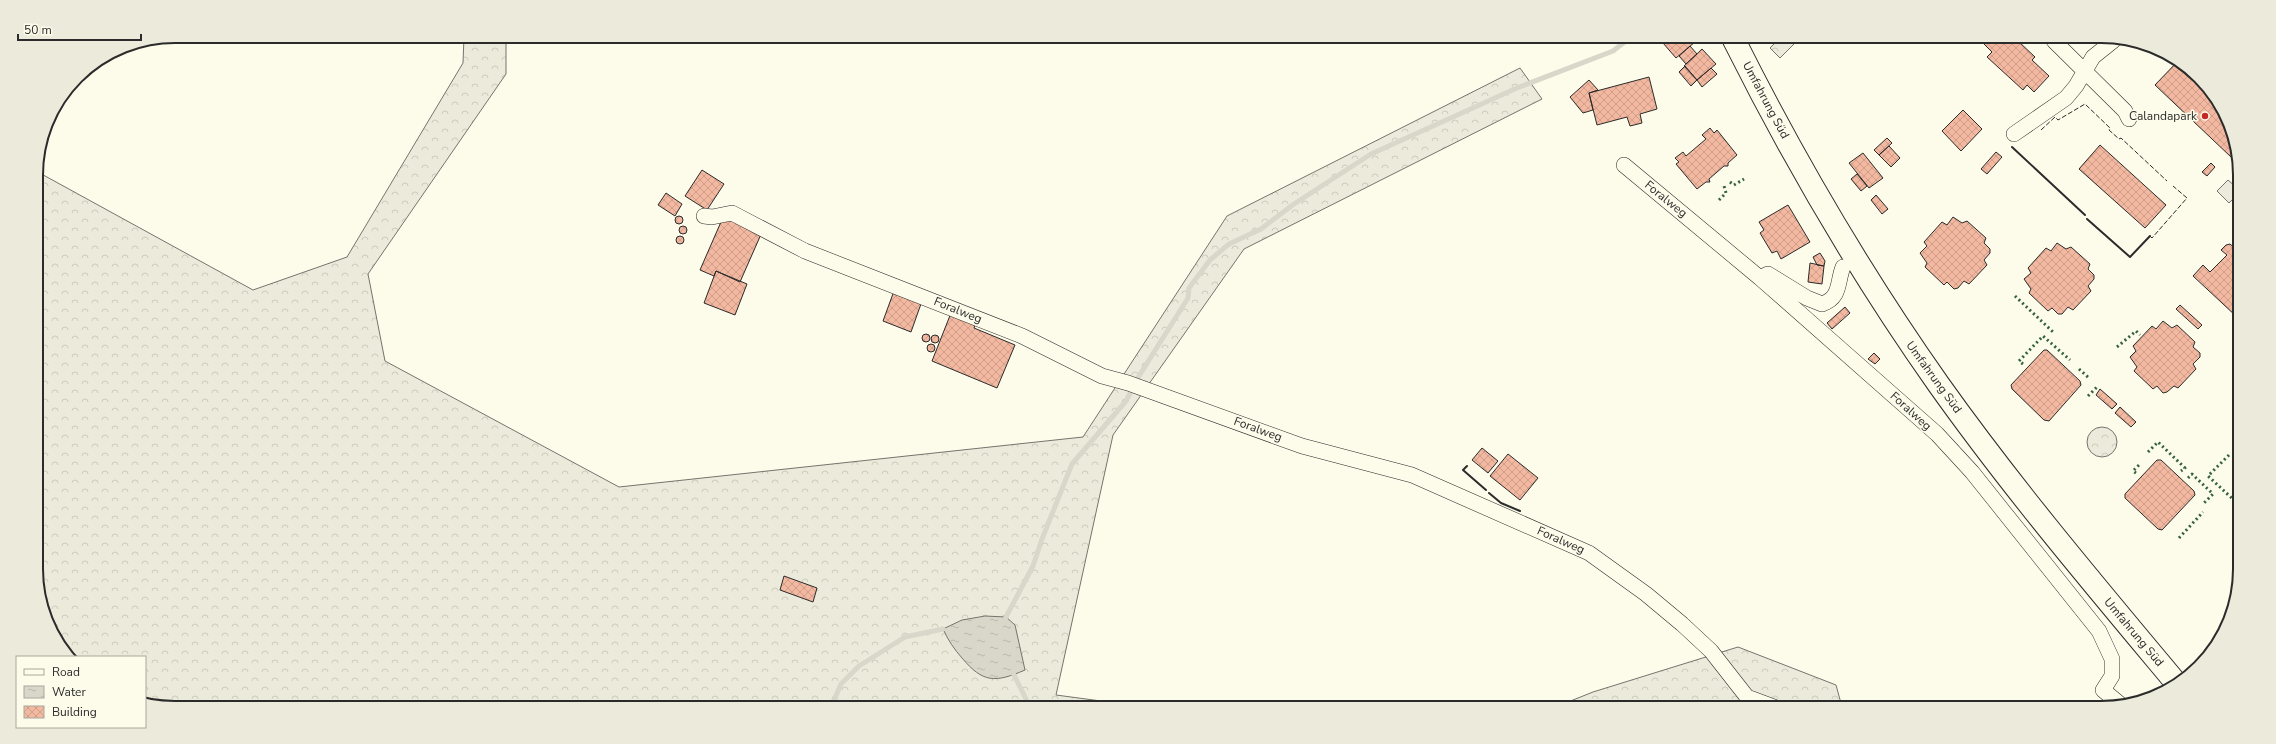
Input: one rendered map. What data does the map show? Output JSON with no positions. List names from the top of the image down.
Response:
{
  "streets": {
    "main road": ["Umfahrung Süd"],
    "street": ["Foralweg"]
  },
  "places": ["Calandapark"],
  "legend": ["Road", "Water", "Building"],
  "scale_bar": "50 m"
}
